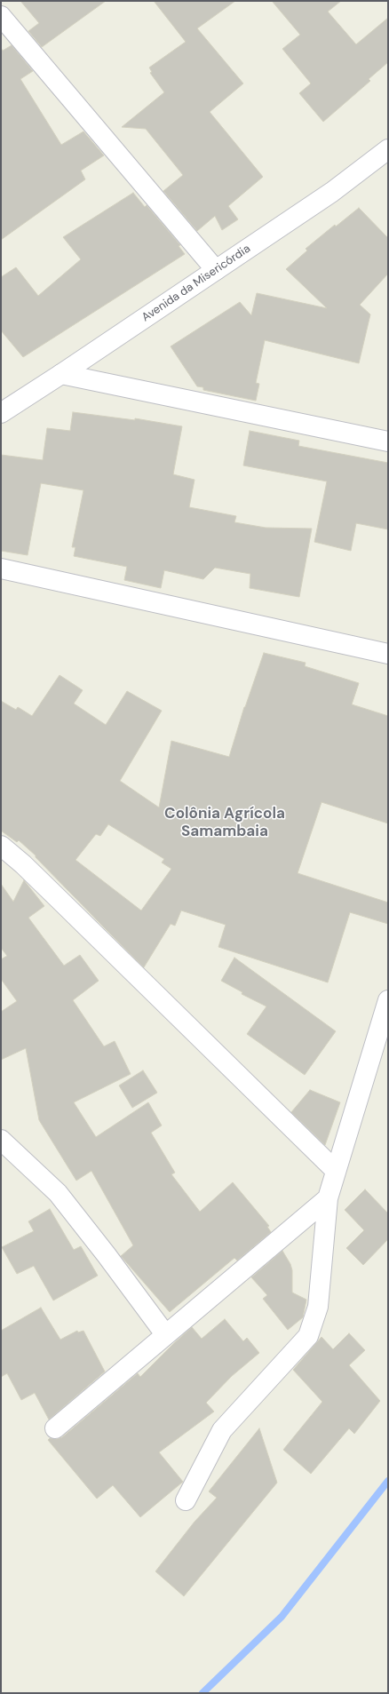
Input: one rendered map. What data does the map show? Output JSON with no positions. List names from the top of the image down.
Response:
{
  "streets": {
    "street": ["Avenida da Misericórdia"]
  },
  "districts": ["Colônia Agrícola Samambaia"]
}
